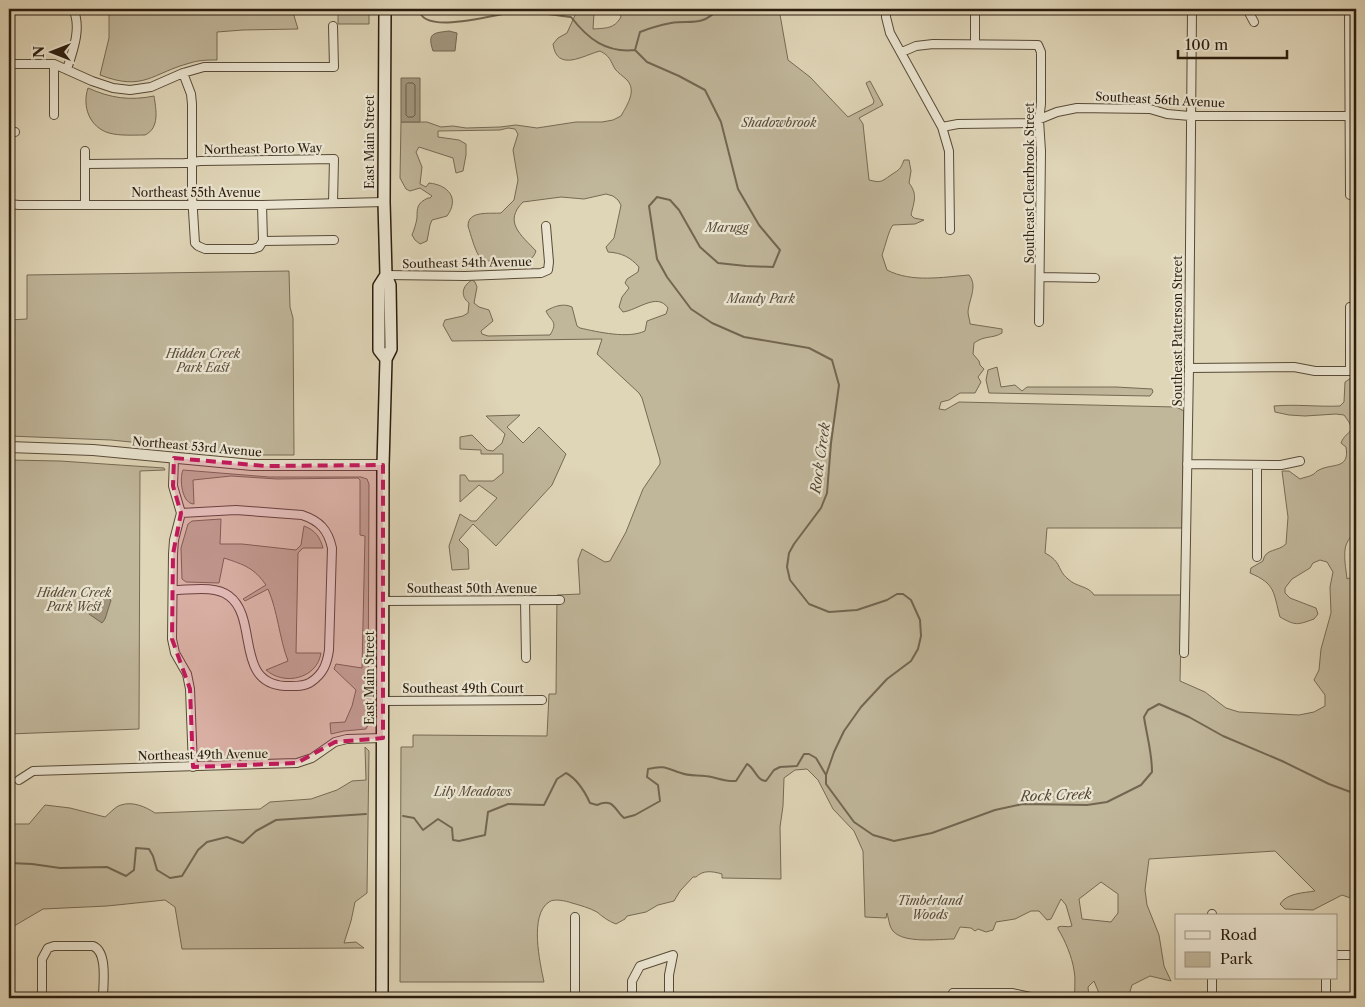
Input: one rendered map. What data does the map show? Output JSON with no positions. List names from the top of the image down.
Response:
{
  "streets": {
    "main road": ["East Main Street"],
    "street": [
      "Southeast 56th Avenue",
      "Northeast Porto Way",
      "Southeast Clearbrook Street",
      "Northeast 55th Avenue",
      "Southeast 54th Avenue",
      "Southeast Patterson Street",
      "Northeast 53rd Avenue",
      "Southeast 50th Avenue",
      "Southeast 49th Court",
      "Northeast 49th Avenue"
    ]
  },
  "crossings": [
    ["Southeast 56th Avenue", "Southeast Clearbrook Street"],
    ["Southeast 56th Avenue", "Southeast Patterson Street"],
    ["East Main Street", "Northeast 55th Avenue"],
    ["East Main Street", "Southeast 54th Avenue"],
    ["East Main Street", "Northeast 53rd Avenue"],
    ["East Main Street", "Southeast 50th Avenue"],
    ["East Main Street", "Southeast 49th Court"],
    ["East Main Street", "Northeast 49th Avenue"],
    ["Northeast Porto Way", "Northeast 55th Avenue"]
  ],
  "water": ["Rock Creek"],
  "parks": [
    "Shadowbrook",
    "Marugg",
    "Mandy Park",
    "Hidden Creek Park East",
    "Hidden Creek Park West",
    "Lily Meadows",
    "Timberland Woods"
  ],
  "legend": ["Road", "Park"],
  "scale_bar": "100 m",
  "north": "left"
}
